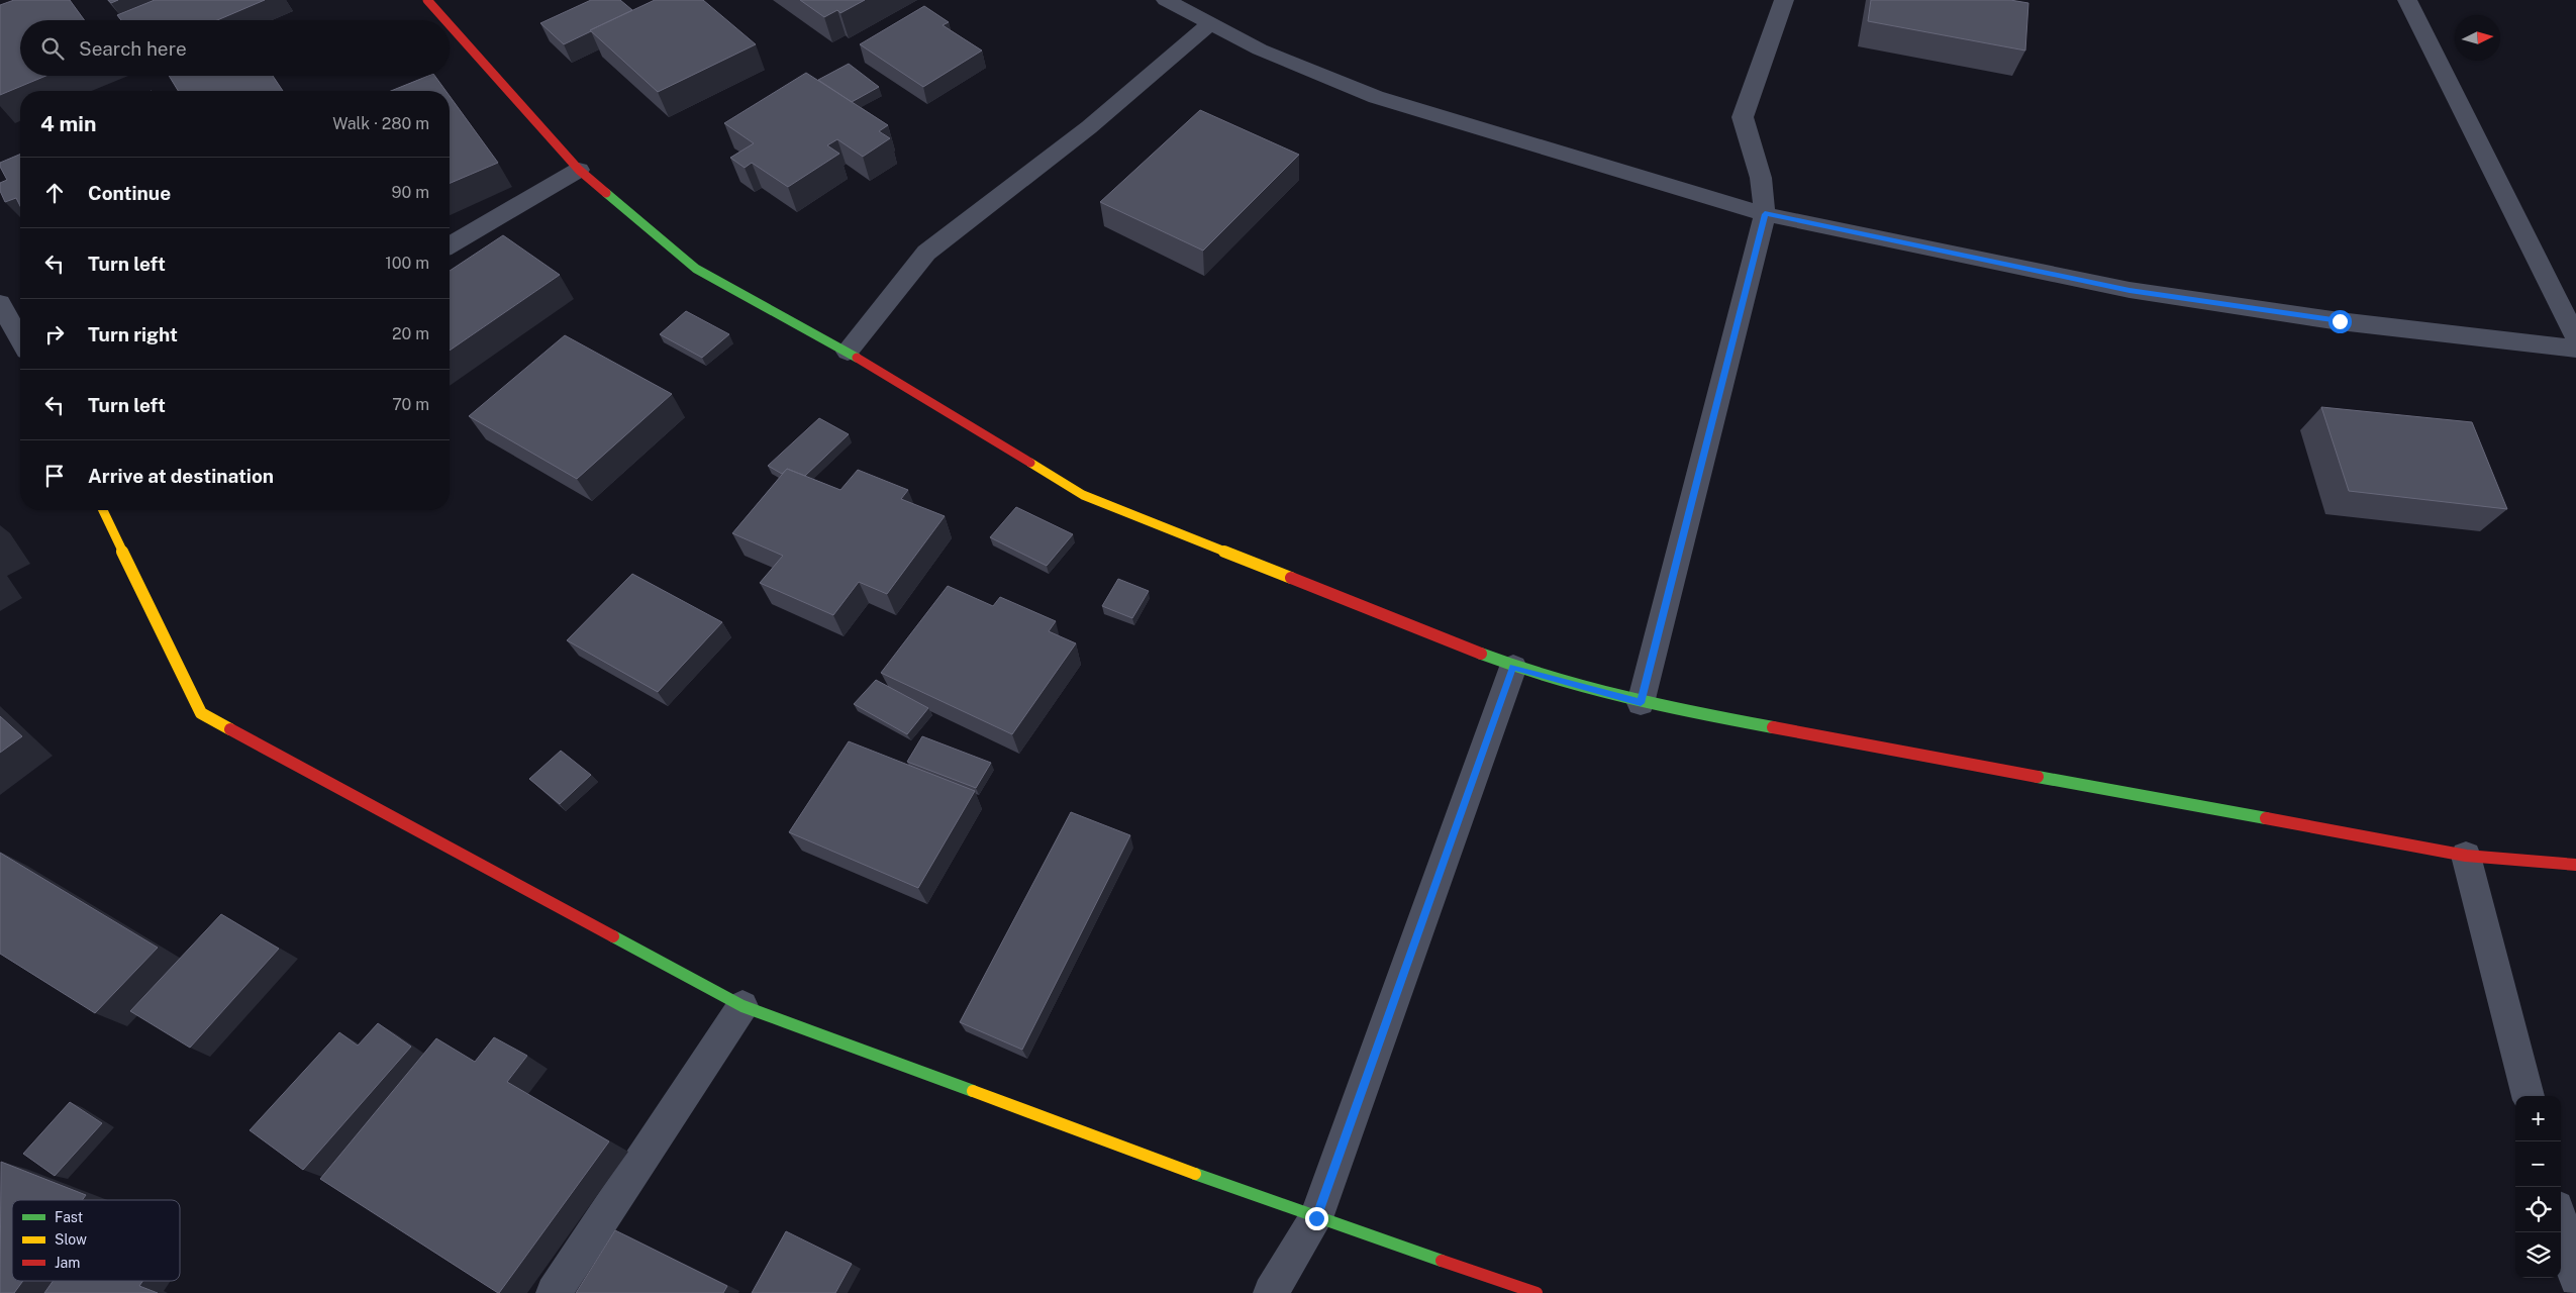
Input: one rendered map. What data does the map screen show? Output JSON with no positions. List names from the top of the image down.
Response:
{
  "legend": ["Fast", "Slow", "Jam"],
  "north": "right",
  "page": {
    "search": "Search here",
    "heading": ["4 min", "Walk · 280 m"],
    "list": [
      ["Continue", "90 m"],
      ["Turn left", "100 m"],
      ["Turn right", "20 m"],
      ["Turn left", "70 m"],
      "Arrive at destination"
    ],
    "map_buttons": ["+", "−"]
  }
}
